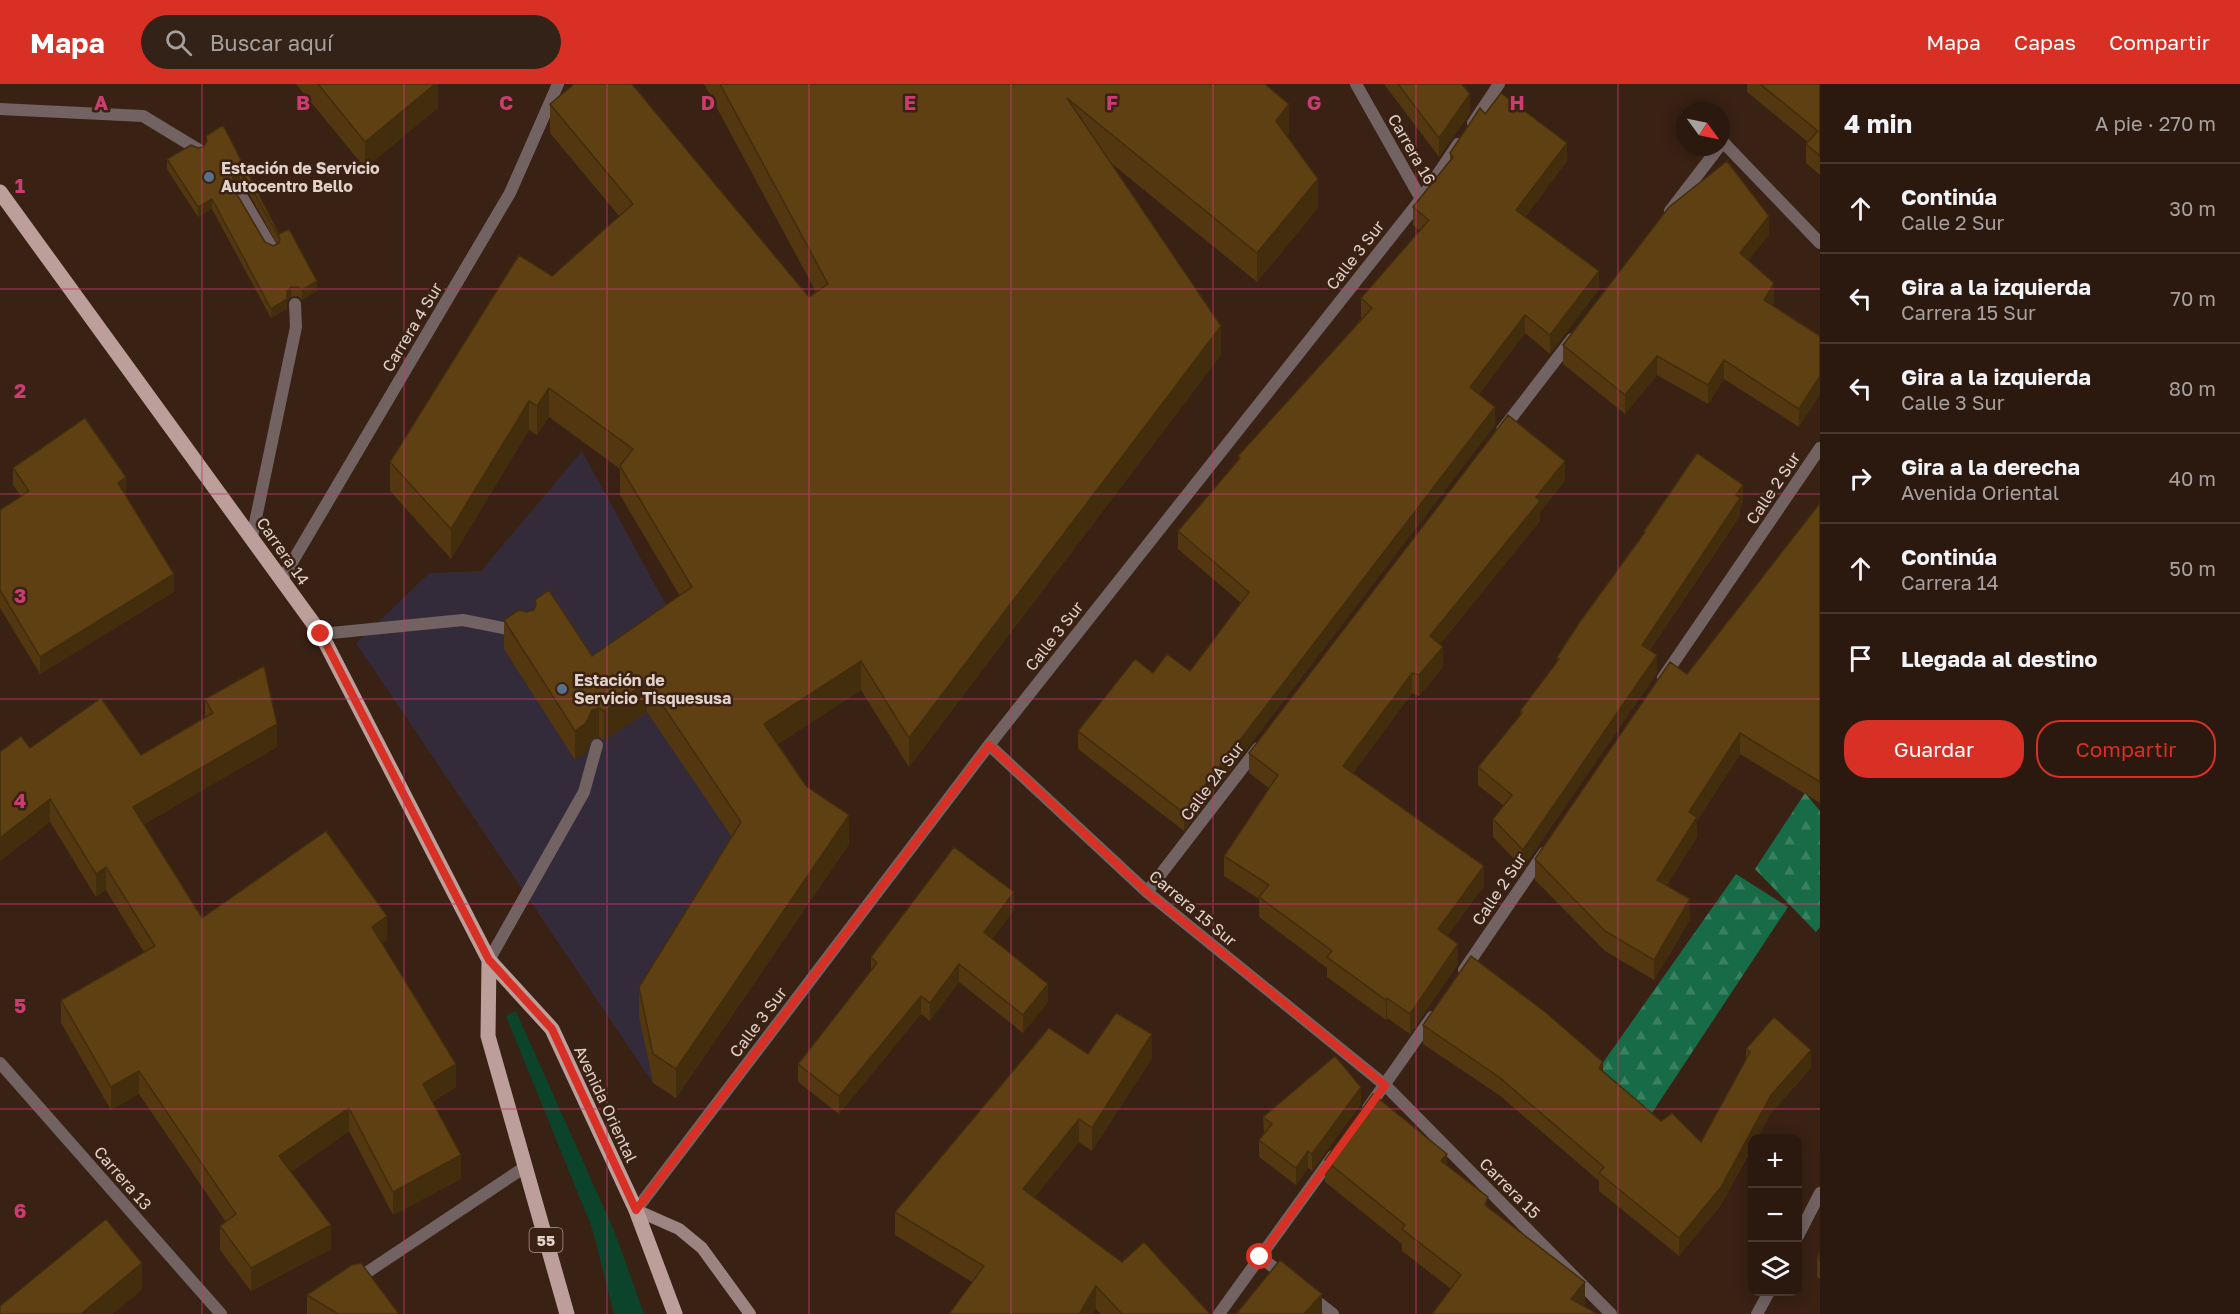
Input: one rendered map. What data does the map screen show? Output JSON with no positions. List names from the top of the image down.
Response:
{
  "streets": {
    "main road": ["Carrera 14", "Avenida Oriental", "55"],
    "street": [
      "Carrera 16",
      "Calle 3 Sur",
      "Carrera 4 Sur",
      "Calle 2 Sur",
      "Calle 2A Sur",
      "Carrera 15 Sur",
      "Carrera 13",
      "Carrera 15"
    ]
  },
  "crossings": [
    ["Carrera 16", "Calle 3 Sur"],
    ["Calle 3 Sur", "Carrera 15 Sur"],
    ["Calle 3 Sur", "Avenida Oriental"],
    ["Carrera 4 Sur", "Carrera 14"],
    ["Carrera 14", "Avenida Oriental"],
    ["Calle 2A Sur", "Carrera 15 Sur"],
    ["Carrera 15 Sur", "Carrera 15"]
  ],
  "places": ["Estación de Servicio Autocentro Bello", "Estación de Servicio Tisquesusa"],
  "north": "bottom right",
  "page": {
    "header": "Mapa",
    "search": "Buscar aquí",
    "nav": ["Mapa", "Capas", "Compartir"],
    "heading": ["4 min", "A pie · 270 m"],
    "list": [
      ["Continúa", "Calle 2 Sur", "30 m"],
      ["Gira a la izquierda", "Carrera 15 Sur", "70 m"],
      ["Gira a la izquierda", "Calle 3 Sur", "80 m"],
      ["Gira a la derecha", "Avenida Oriental", "40 m"],
      ["Continúa", "Carrera 14", "50 m"],
      "Llegada al destino"
    ],
    "buttons": ["Guardar", "Compartir"],
    "map_buttons": ["+", "−"]
  },
  "grid": {
    "columns": [
      "A",
      "B",
      "C",
      "D",
      "E",
      "F",
      "G",
      "H"
    ],
    "rows": [
      "1",
      "2",
      "3",
      "4",
      "5",
      "6"
    ]
  }
}
